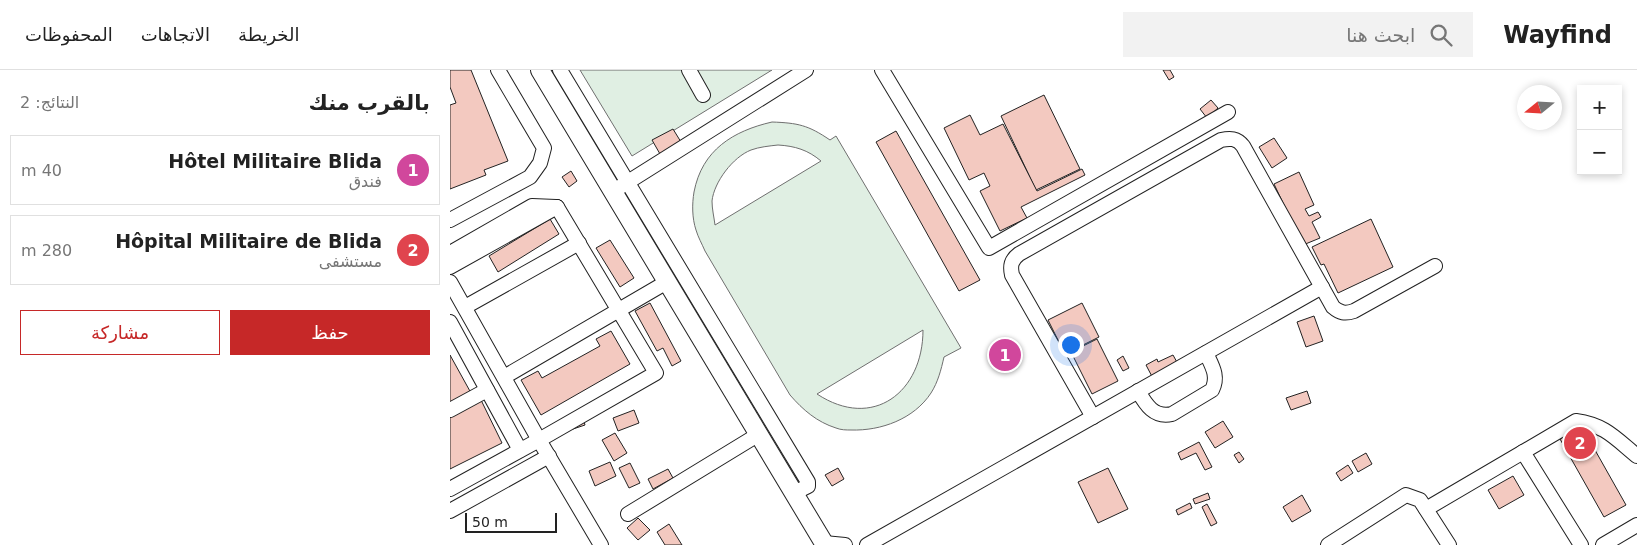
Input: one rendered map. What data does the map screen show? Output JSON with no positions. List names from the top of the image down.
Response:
{
  "scale_bar": "50 m",
  "north": "left",
  "page": {
    "header": "Wayfind",
    "search": "ابحث هنا",
    "nav": ["الخريطة", "الاتجاهات", "المحفوظات"],
    "heading": ["بالقرب منك", "النتائج: 2"],
    "map_buttons": ["+", "−"],
    "list": [
      {
        "mark": "1",
        "name": "Hôtel Militaire Blida",
        "note": "فندق",
        "value": "40 m"
      },
      {
        "mark": "2",
        "name": "Hôpital Militaire de Blida",
        "note": "مستشفى",
        "value": "280 m"
      }
    ],
    "buttons": ["حفظ", "مشاركة"],
    "pins": ["1", "2"],
    "scale": "50 m"
  }
}
